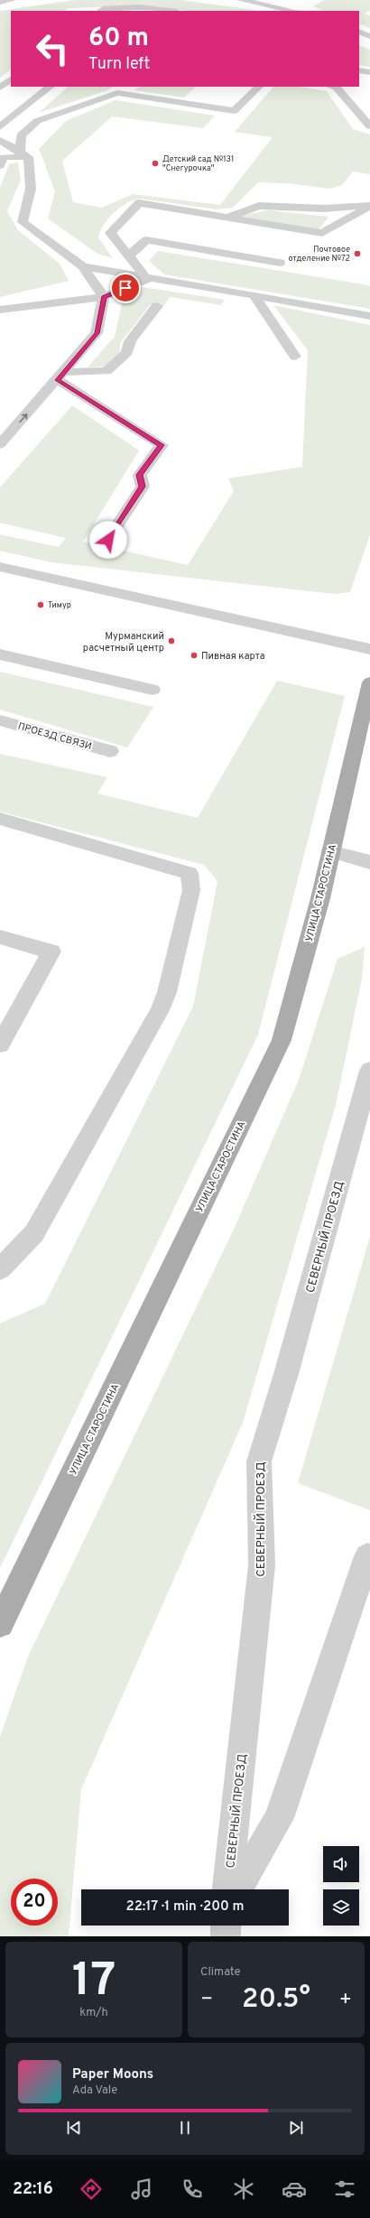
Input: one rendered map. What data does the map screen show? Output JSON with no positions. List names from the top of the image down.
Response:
{
  "streets": {
    "main road": ["УЛИЦА СТАРОСТИНА"],
    "street": ["ПРОЕЗД СВЯЗИ", "СЕВЕРНЫЙ ПРОЕЗД"]
  },
  "places": [
    "Детский сад №131 \"Снегурочка\"",
    "Почтовое отделение №72",
    "Тимур",
    "Мурманский расчетный центр",
    "Пивная карта"
  ],
  "page": {
    "turn": ["60 m", "Turn left"],
    "limit": "20",
    "trip": "22:17 · 1 min · 200 m",
    "tile": [
      ["17", "km/h"],
      "Climate"
    ],
    "heat": ["−", "20.5°", "+"],
    "song": ["Paper Moons", "Ada Vale"],
    "tabs": "22:16"
  }
}
